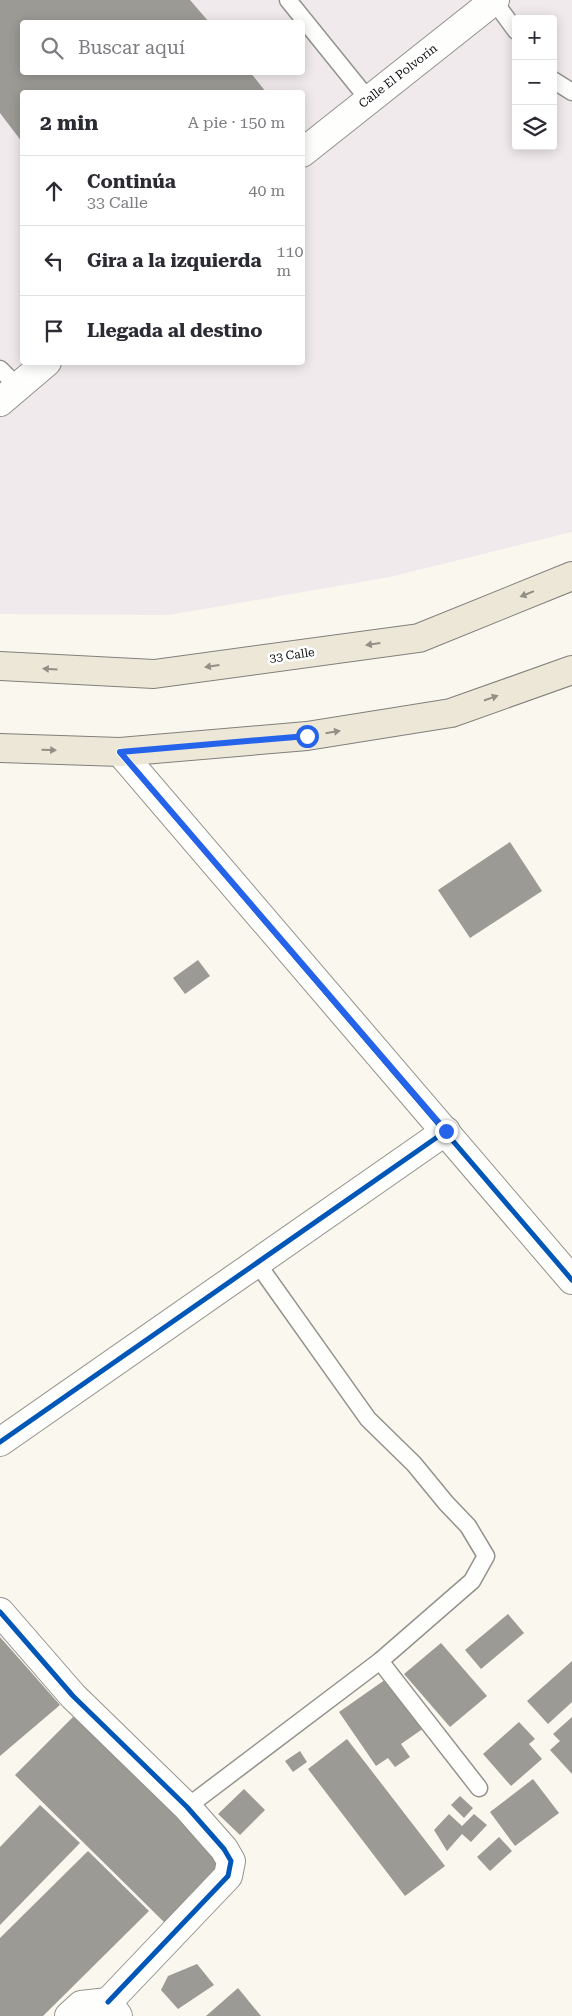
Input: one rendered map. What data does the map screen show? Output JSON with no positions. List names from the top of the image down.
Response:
{
  "streets": {
    "main road": ["33 Calle"],
    "street": ["Calle El Polvorín"]
  },
  "page": {
    "map_buttons": ["+", "−"],
    "search": "Buscar aquí",
    "heading": ["2 min", "A pie · 150 m"],
    "list": [
      ["Continúa", "33 Calle", "40 m"],
      ["Gira a la izquierda", "110 m"],
      "Llegada al destino"
    ]
  }
}
